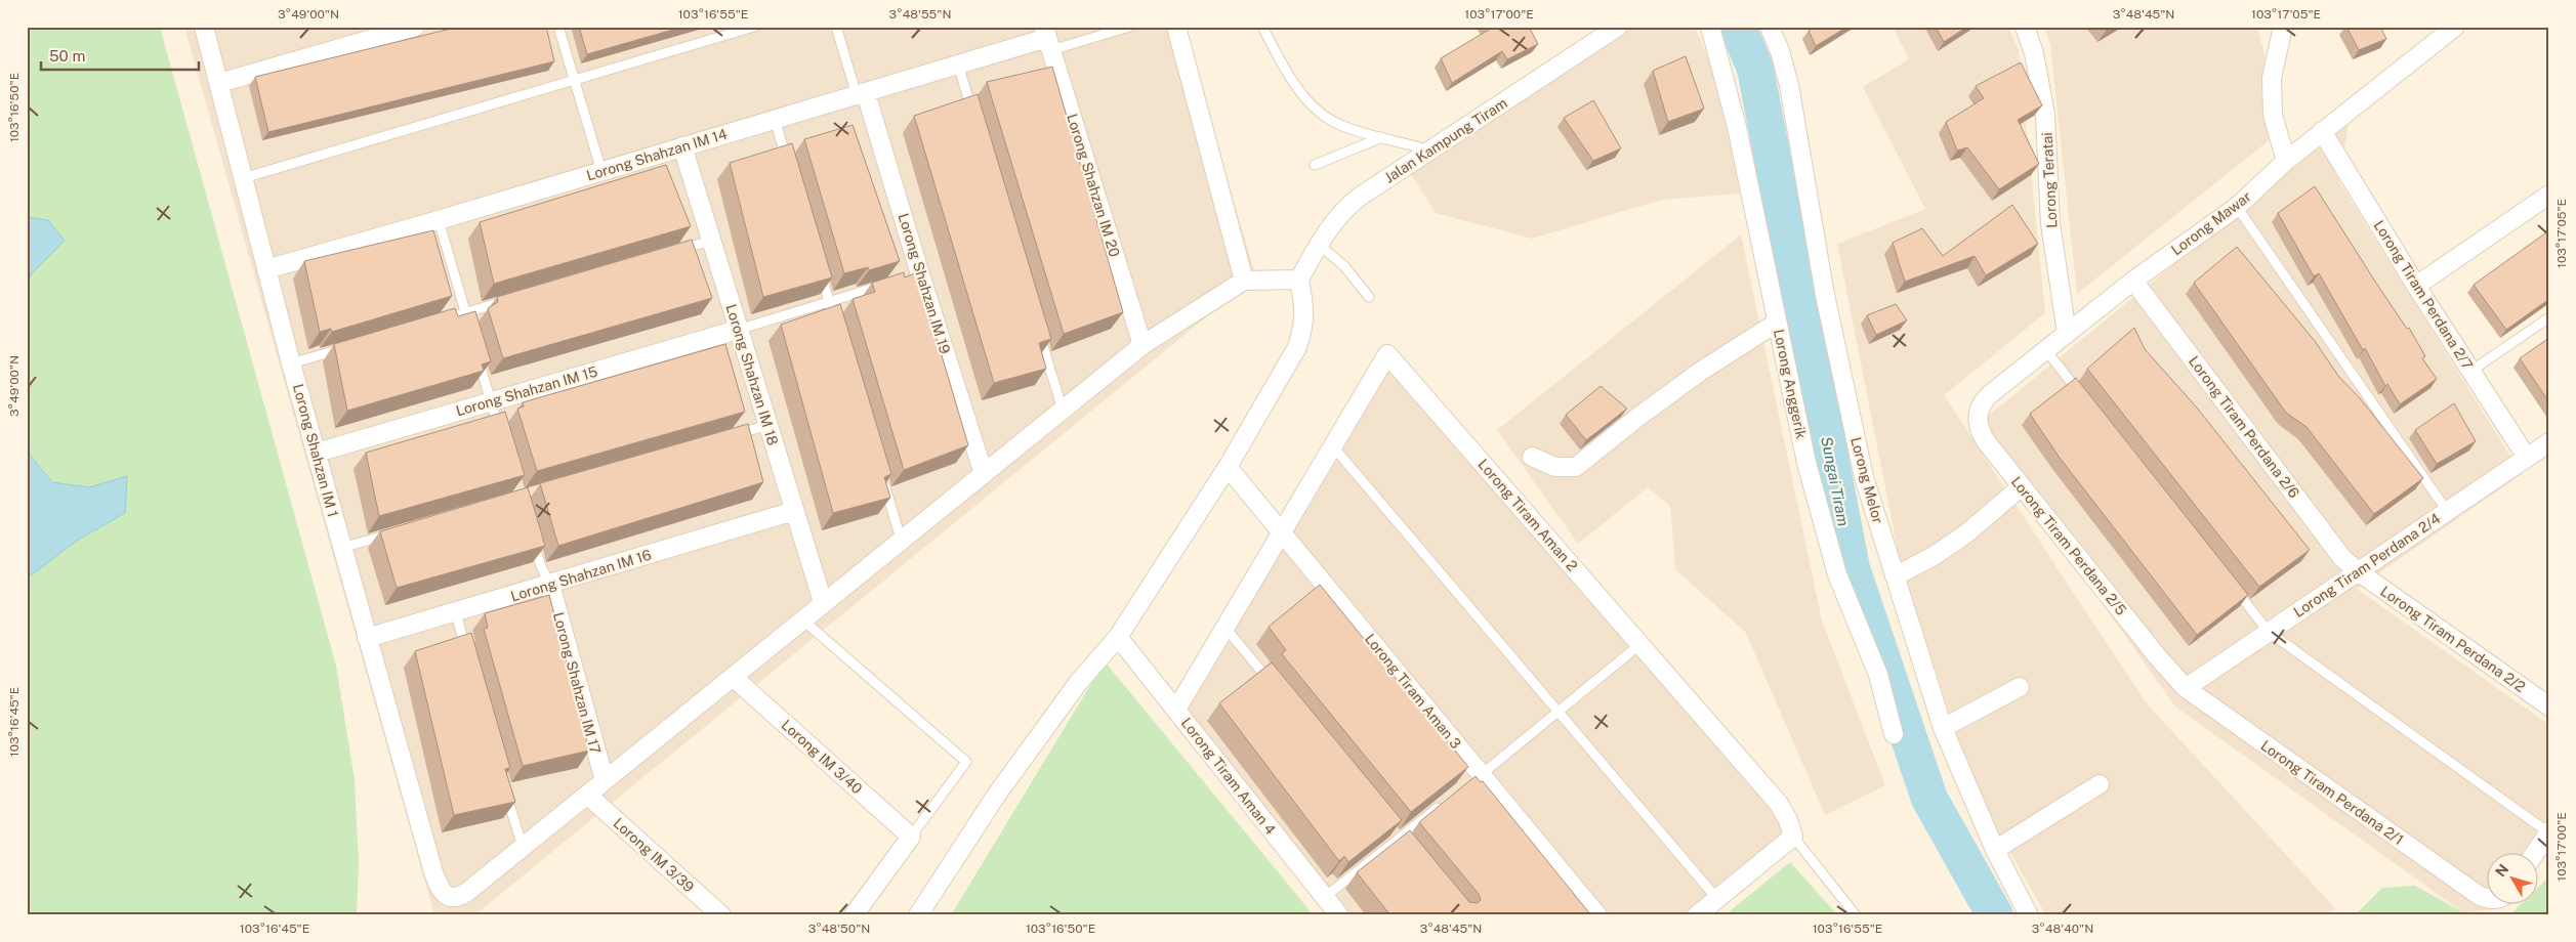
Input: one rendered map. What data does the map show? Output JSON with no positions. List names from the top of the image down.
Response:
{
  "streets": {
    "street": [
      "Jalan Kampung Tiram",
      "Lorong Shahzan IM 14",
      "Lorong Teratai",
      "Lorong Shahzan IM 20",
      "Lorong Mawar",
      "Lorong Shahzan IM 19",
      "Lorong Tiram Perdana 2/7",
      "Lorong Shahzan IM 18",
      "Lorong Anggerik",
      "Lorong Shahzan IM 15",
      "Lorong Tiram Perdana 2/6",
      "Lorong Shahzan IM 1",
      "Lorong Melor",
      "Lorong Tiram Aman 2",
      "Lorong Tiram Perdana 2/5",
      "Lorong Tiram Perdana 2/4",
      "Lorong Shahzan IM 16",
      "Lorong Tiram Perdana 2/2",
      "Lorong Shahzan IM 17",
      "Lorong Tiram Aman 3",
      "Lorong IM 3/40",
      "Lorong Tiram Aman 4",
      "Lorong Tiram Perdana 2/1",
      "Lorong IM 3/39"
    ]
  },
  "crossings": [
    ["Lorong Shahzan IM 14", "Lorong Shahzan IM 20"],
    ["Lorong Shahzan IM 14", "Lorong Shahzan IM 19"],
    ["Lorong Shahzan IM 14", "Lorong Shahzan IM 18"],
    ["Lorong Shahzan IM 14", "Lorong Shahzan IM 1"],
    ["Lorong Teratai", "Lorong Mawar"],
    ["Lorong Mawar", "Lorong Tiram Perdana 2/7"],
    ["Lorong Mawar", "Lorong Tiram Perdana 2/6"],
    ["Lorong Mawar", "Lorong Tiram Perdana 2/5"],
    ["Lorong Tiram Perdana 2/7", "Lorong Tiram Perdana 2/4"],
    ["Lorong Shahzan IM 18", "Lorong Shahzan IM 15"],
    ["Lorong Shahzan IM 18", "Lorong Shahzan IM 16"],
    ["Lorong Shahzan IM 15", "Lorong Shahzan IM 1"],
    ["Lorong Tiram Perdana 2/6", "Lorong Tiram Perdana 2/4"],
    ["Lorong Tiram Perdana 2/6", "Lorong Tiram Perdana 2/2"],
    ["Lorong Shahzan IM 1", "Lorong Shahzan IM 16"],
    ["Lorong Tiram Aman 2", "Lorong Tiram Aman 3"],
    ["Lorong Tiram Aman 2", "Lorong Tiram Aman 4"],
    ["Lorong Tiram Perdana 2/5", "Lorong Tiram Perdana 2/4"],
    ["Lorong Tiram Perdana 2/5", "Lorong Tiram Perdana 2/1"],
    ["Lorong Tiram Perdana 2/4", "Lorong Tiram Perdana 2/2"],
    ["Lorong Tiram Perdana 2/4", "Lorong Tiram Perdana 2/1"],
    ["Lorong Shahzan IM 16", "Lorong Shahzan IM 17"]
  ],
  "water": ["Sungai Tiram"],
  "scale_bar": "50 m",
  "north": "top left",
  "coordinates": [
    "3°49'00\"N",
    "103°16'55\"E",
    "3°48'55\"N",
    "103°17'00\"E",
    "3°48'45\"N",
    "103°17'05\"E",
    "103°16'50\"E",
    "103°16'45\"E",
    "3°48'50\"N",
    "3°48'40\"N"
  ]
}
